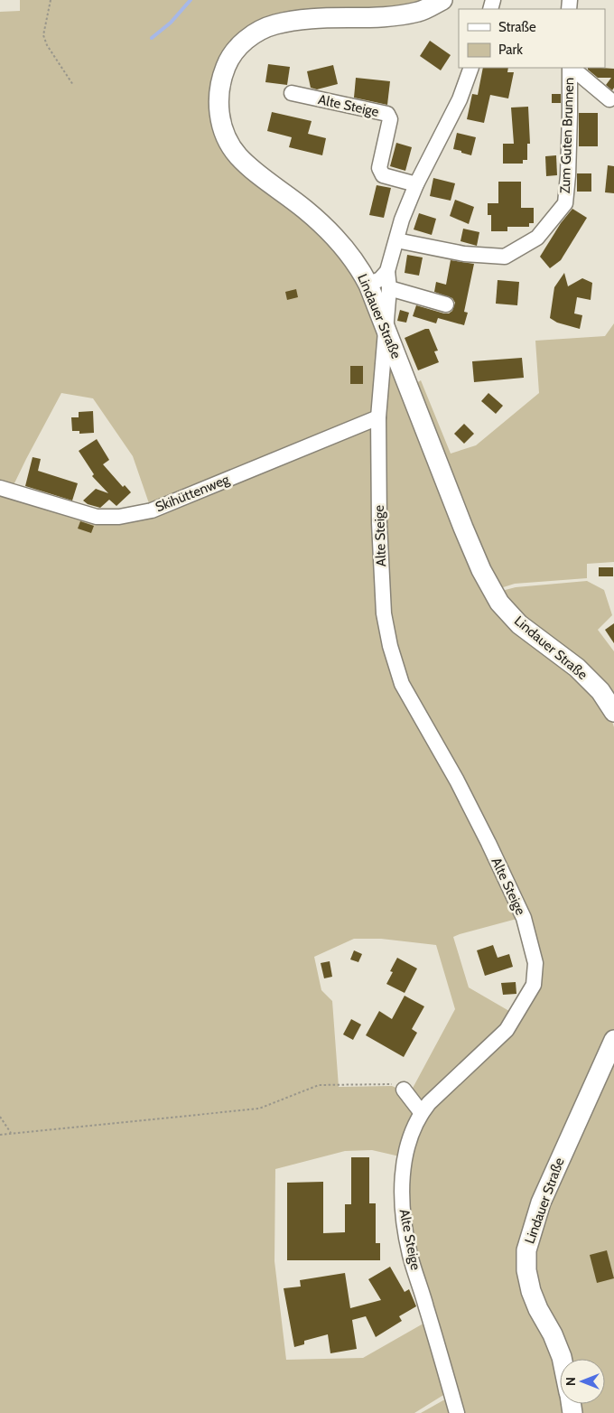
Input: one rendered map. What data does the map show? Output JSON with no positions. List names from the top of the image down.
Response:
{
  "streets": {
    "main road": ["Lindauer Straße"],
    "street": ["Alte Steige", "Zum Guten Brunnen", "Skihüttenweg"]
  },
  "crossings": [
    ["Alte Steige", "Lindauer Straße"],
    ["Alte Steige", "Skihüttenweg"]
  ],
  "legend": ["Straße", "Park"],
  "north": "left"
}
